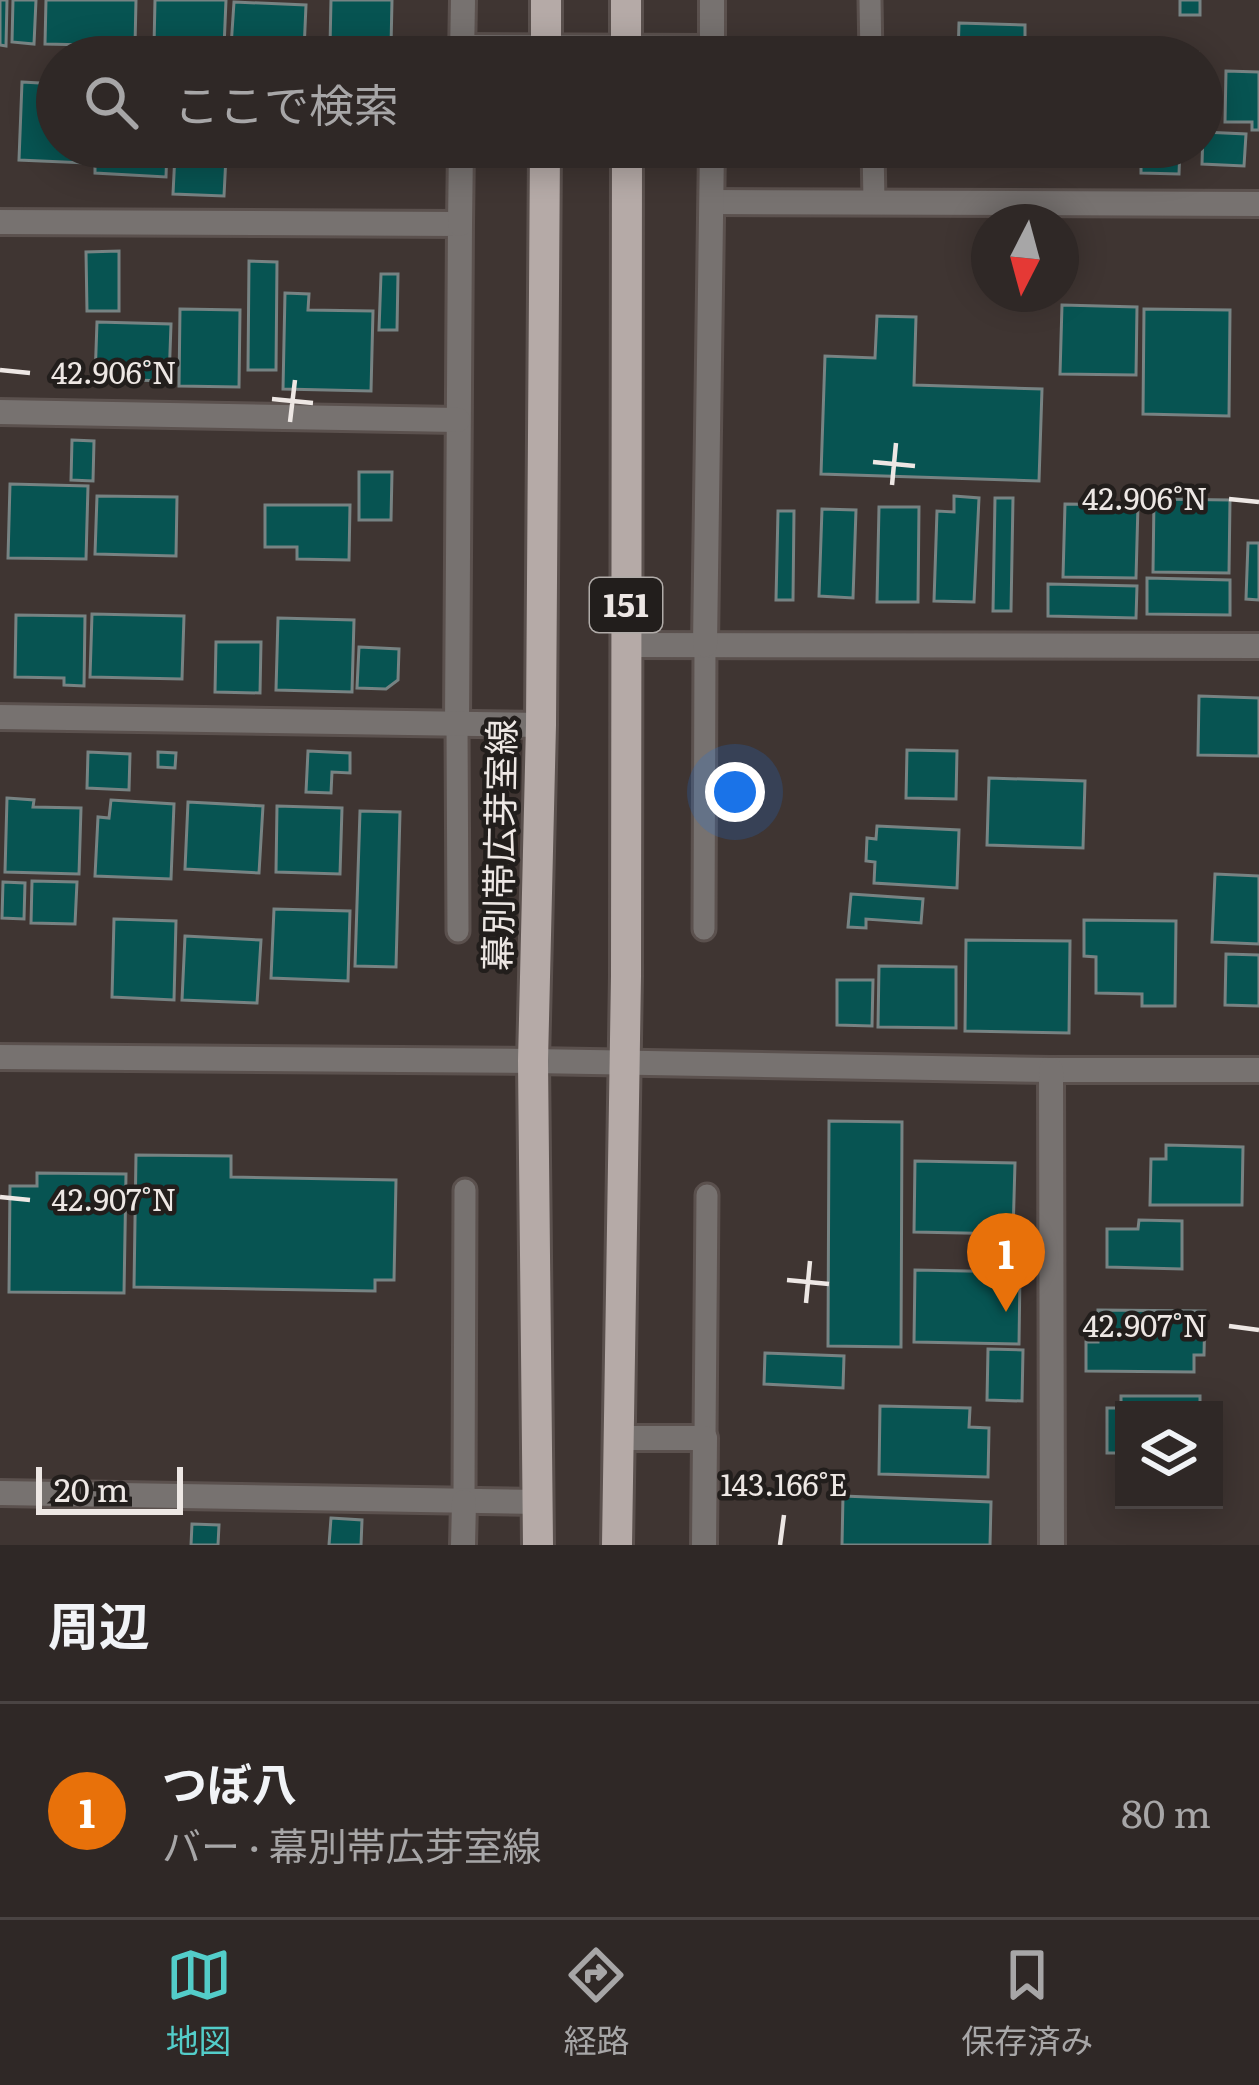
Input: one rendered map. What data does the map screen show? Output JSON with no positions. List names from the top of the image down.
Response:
{
  "streets": {
    "main road": ["151", "幕別帯広芽室線"]
  },
  "scale_bar": "20 m",
  "north": "bottom",
  "page": {
    "search": "ここで検索",
    "pins": "1",
    "scale": "20 m",
    "heading": "周辺",
    "list": [
      {
        "mark": "1",
        "name": "つぼ八",
        "note": "バー · 幕別帯広芽室線",
        "value": "80 m"
      }
    ],
    "nav": ["地図", "経路", "保存済み"]
  },
  "coordinates": ["42.906°N", "42.907°N", "143.166°E"]
}
